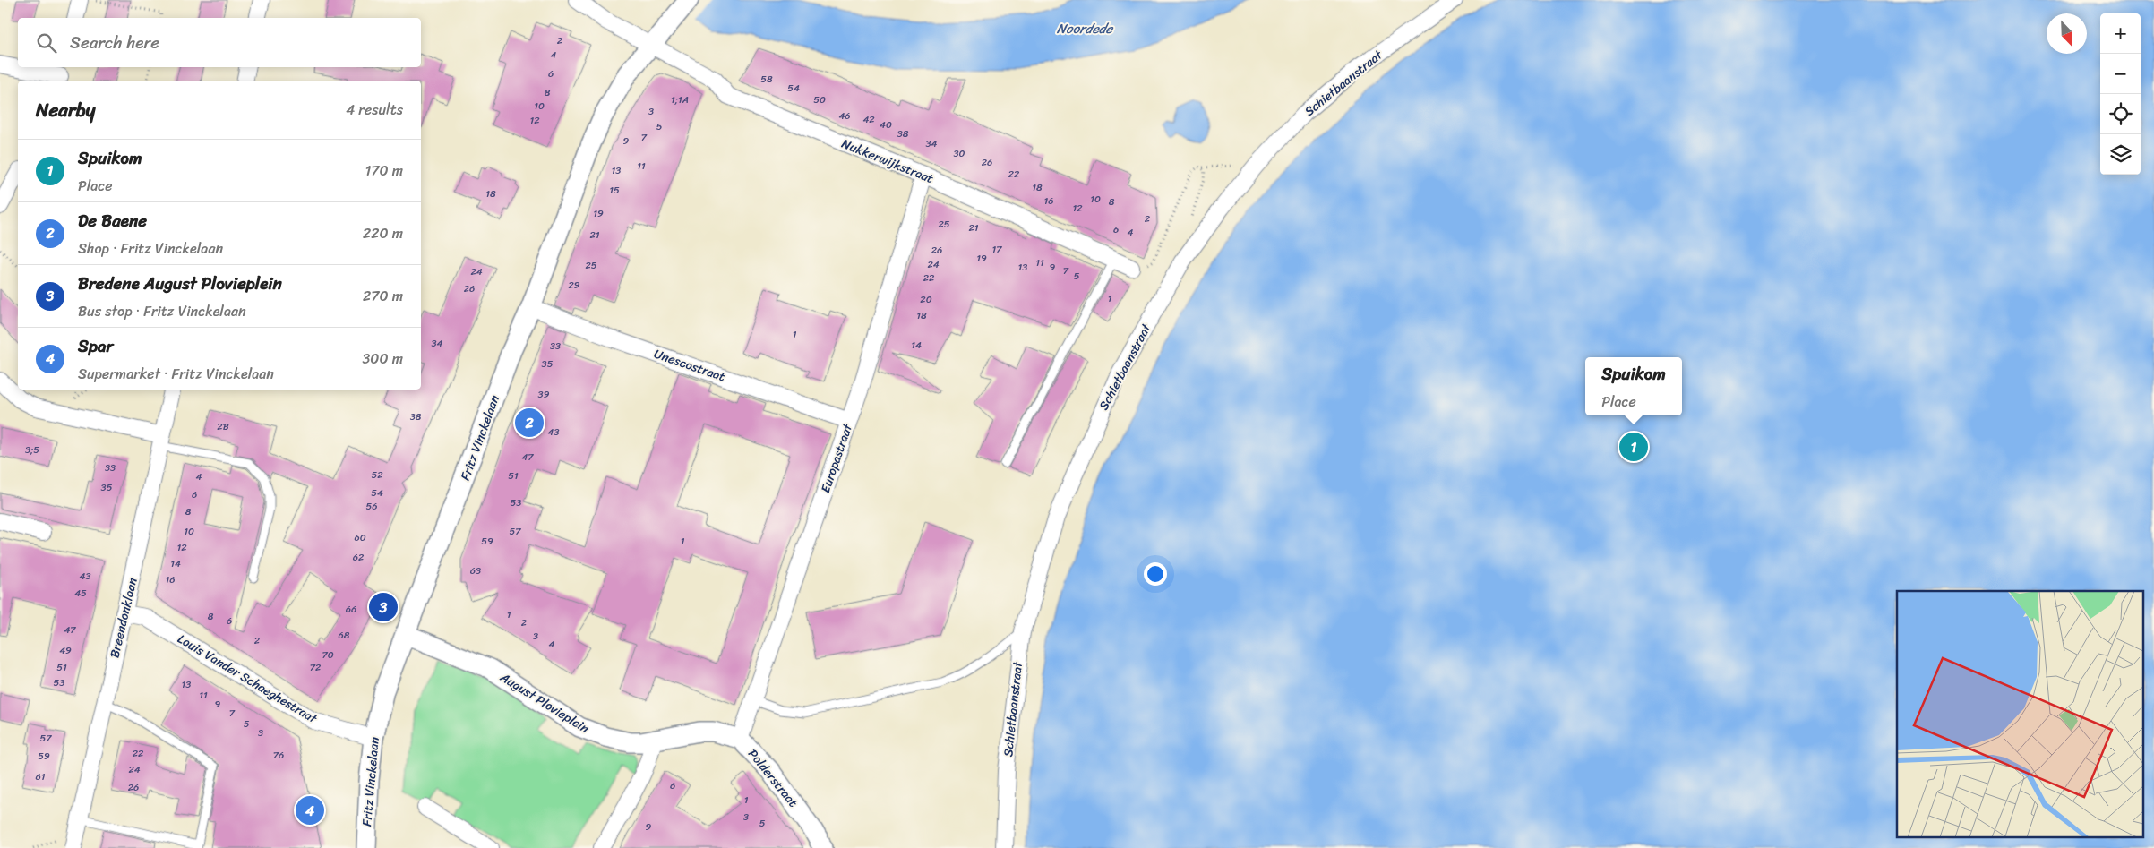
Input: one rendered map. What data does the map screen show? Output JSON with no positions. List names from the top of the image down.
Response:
{
  "streets": {
    "street": [
      "Schietbaanstraat",
      "Nukkerwijkstraat",
      "Unescostraat",
      "Fritz Vinckelaan",
      "Europastraat",
      "Breendonklaan",
      "Louis Vander Schaeghestraat",
      "August Plovieplein",
      "Polderstraat"
    ]
  },
  "crossings": [
    ["Nukkerwijkstraat", "Fritz Vinckelaan"],
    ["Nukkerwijkstraat", "Europastraat"],
    ["Unescostraat", "Fritz Vinckelaan"],
    ["Unescostraat", "Europastraat"],
    ["Fritz Vinckelaan", "Louis Vander Schaeghestraat"],
    ["Fritz Vinckelaan", "August Plovieplein"],
    ["Europastraat", "Polderstraat"],
    ["Breendonklaan", "Louis Vander Schaeghestraat"],
    ["August Plovieplein", "Polderstraat"]
  ],
  "water": ["Noordede"],
  "house_numbers": [
    "2",
    "4",
    "6",
    "58",
    "54",
    "8",
    "1;1A",
    "50",
    "10",
    "3",
    "46",
    "42",
    "12",
    "40",
    "5",
    "38",
    "7",
    "9",
    "34",
    "30",
    "26",
    "11",
    "13",
    "22",
    "18",
    "15",
    "18",
    "10",
    "16",
    "8",
    "12",
    "19",
    "2",
    "25",
    "21",
    "6",
    "4",
    "21",
    "17",
    "26",
    "19",
    "11",
    "24",
    "25",
    "13",
    "9",
    "7",
    "24",
    "5",
    "22",
    "29",
    "26",
    "1",
    "20",
    "18",
    "1",
    "34",
    "14",
    "33",
    "35",
    "39",
    "38",
    "2B",
    "43",
    "3;5",
    "47",
    "33",
    "52",
    "51",
    "4",
    "35",
    "54",
    "6",
    "53",
    "56",
    "8",
    "10",
    "57",
    "60",
    "59",
    "1",
    "12",
    "62",
    "14",
    "63",
    "43",
    "16",
    "45",
    "66",
    "1",
    "8",
    "6",
    "2",
    "47",
    "68",
    "3",
    "2",
    "4",
    "49",
    "70",
    "51",
    "72",
    "53",
    "13",
    "11",
    "9",
    "7",
    "5",
    "3",
    "57",
    "22",
    "76",
    "59",
    "24",
    "61",
    "6",
    "26",
    "1",
    "3",
    "5",
    "9"
  ],
  "north": "bottom right",
  "page": {
    "map_buttons": ["+", "−"],
    "search": "Search here",
    "heading": ["Nearby", "4 results"],
    "list": [
      {
        "mark": "1",
        "name": "Spuikom",
        "note": "Place",
        "value": "170 m"
      },
      {
        "mark": "2",
        "name": "De Baene",
        "note": "Shop · Fritz Vinckelaan",
        "value": "220 m"
      },
      {
        "mark": "3",
        "name": "Bredene August Plovieplein",
        "note": "Bus stop · Fritz Vinckelaan",
        "value": "270 m"
      },
      {
        "mark": "4",
        "name": "Spar",
        "note": "Supermarket · Fritz Vinckelaan",
        "value": "300 m"
      }
    ],
    "popup": ["Spuikom", "Place"],
    "pins": [
      "2",
      "1",
      "3",
      "4"
    ]
  }
}
